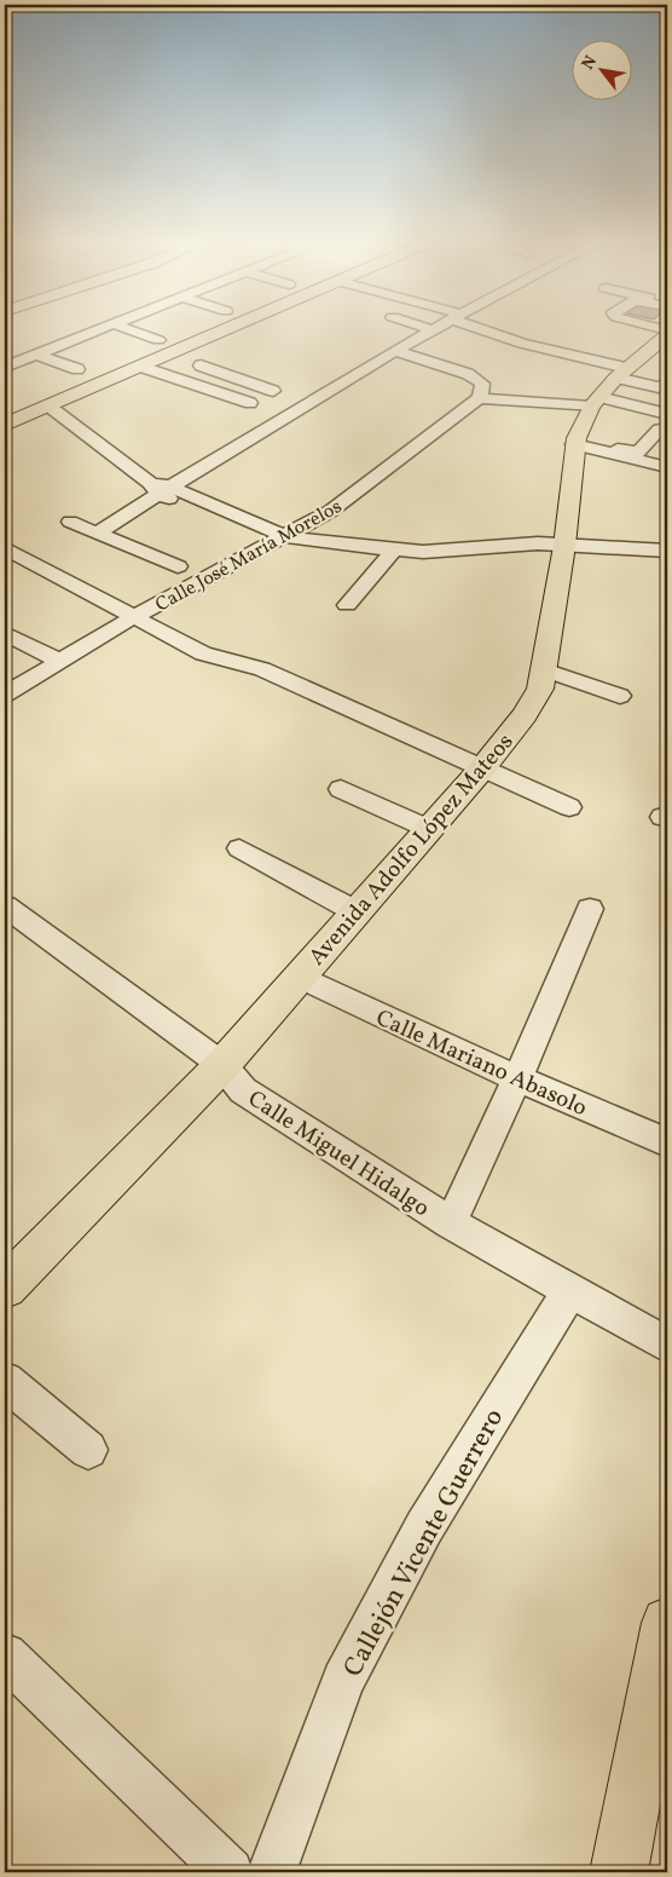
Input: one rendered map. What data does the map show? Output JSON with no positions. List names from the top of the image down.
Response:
{
  "streets": {
    "main road": ["Avenida Adolfo López Mateos"],
    "street": [
      "Calle José María Morelos",
      "Calle Mariano Abasolo",
      "Calle Miguel Hidalgo",
      "Callejón Vicente Guerrero"
    ]
  },
  "crossings": [
    ["Avenida Adolfo López Mateos", "Calle Mariano Abasolo"],
    ["Avenida Adolfo López Mateos", "Calle Miguel Hidalgo"],
    ["Calle Miguel Hidalgo", "Callejón Vicente Guerrero"]
  ],
  "north": "top left"
}
